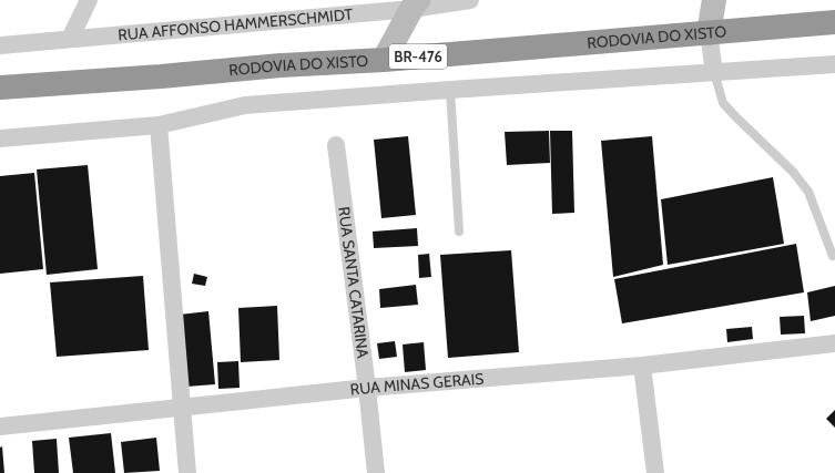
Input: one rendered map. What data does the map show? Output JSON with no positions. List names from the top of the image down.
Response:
{
  "streets": {
    "highway": ["RODOVIA DO XISTO", "BR-476"],
    "street": ["RUA AFFONSO HAMMERSCHMIDT", "RUA SANTA CATARINA", "RUA MINAS GERAIS"]
  },
  "crossings": [
    ["RUA SANTA CATARINA", "RUA MINAS GERAIS"]
  ]
}
